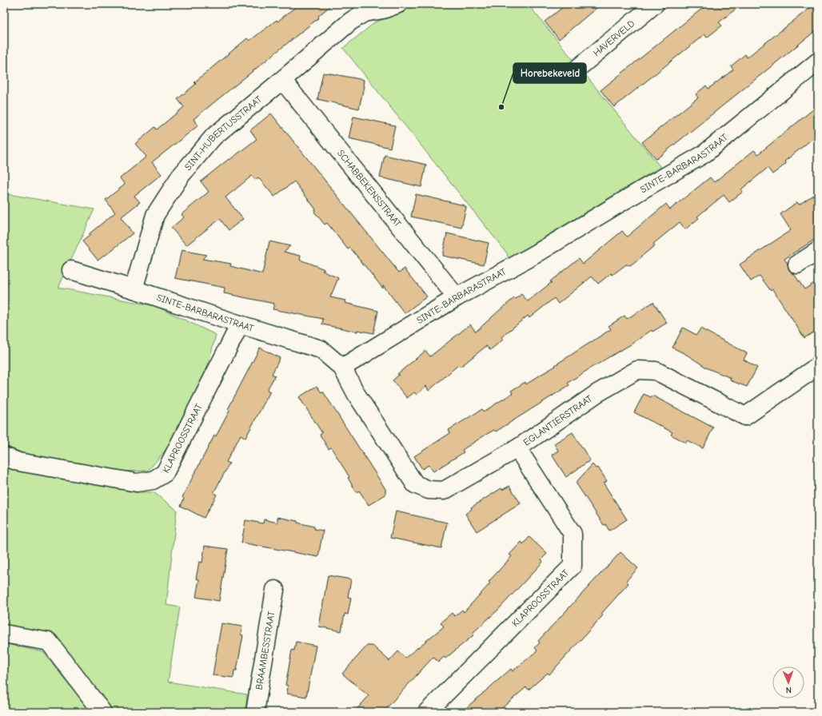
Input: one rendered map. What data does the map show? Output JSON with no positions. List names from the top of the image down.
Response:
{
  "streets": {
    "street": [
      "HAVERVELD",
      "SINT-HUBERTUSSTRAAT",
      "SINTE-BARBARASTRAAT",
      "SCHABBEKENSSTRAAT",
      "EGLANTIERSTRAAT",
      "KLAPROOSSTRAAT",
      "BRAAMBESSTRAAT"
    ]
  },
  "crossings": [
    ["SINT-HUBERTUSSTRAAT", "SINTE-BARBARASTRAAT"],
    ["SINT-HUBERTUSSTRAAT", "SCHABBEKENSSTRAAT"],
    ["SINTE-BARBARASTRAAT", "SCHABBEKENSSTRAAT"],
    ["SINTE-BARBARASTRAAT", "EGLANTIERSTRAAT"],
    ["SINTE-BARBARASTRAAT", "KLAPROOSSTRAAT"],
    ["EGLANTIERSTRAAT", "KLAPROOSSTRAAT"]
  ],
  "places": ["Horebekeveld"],
  "north": "bottom"
}
